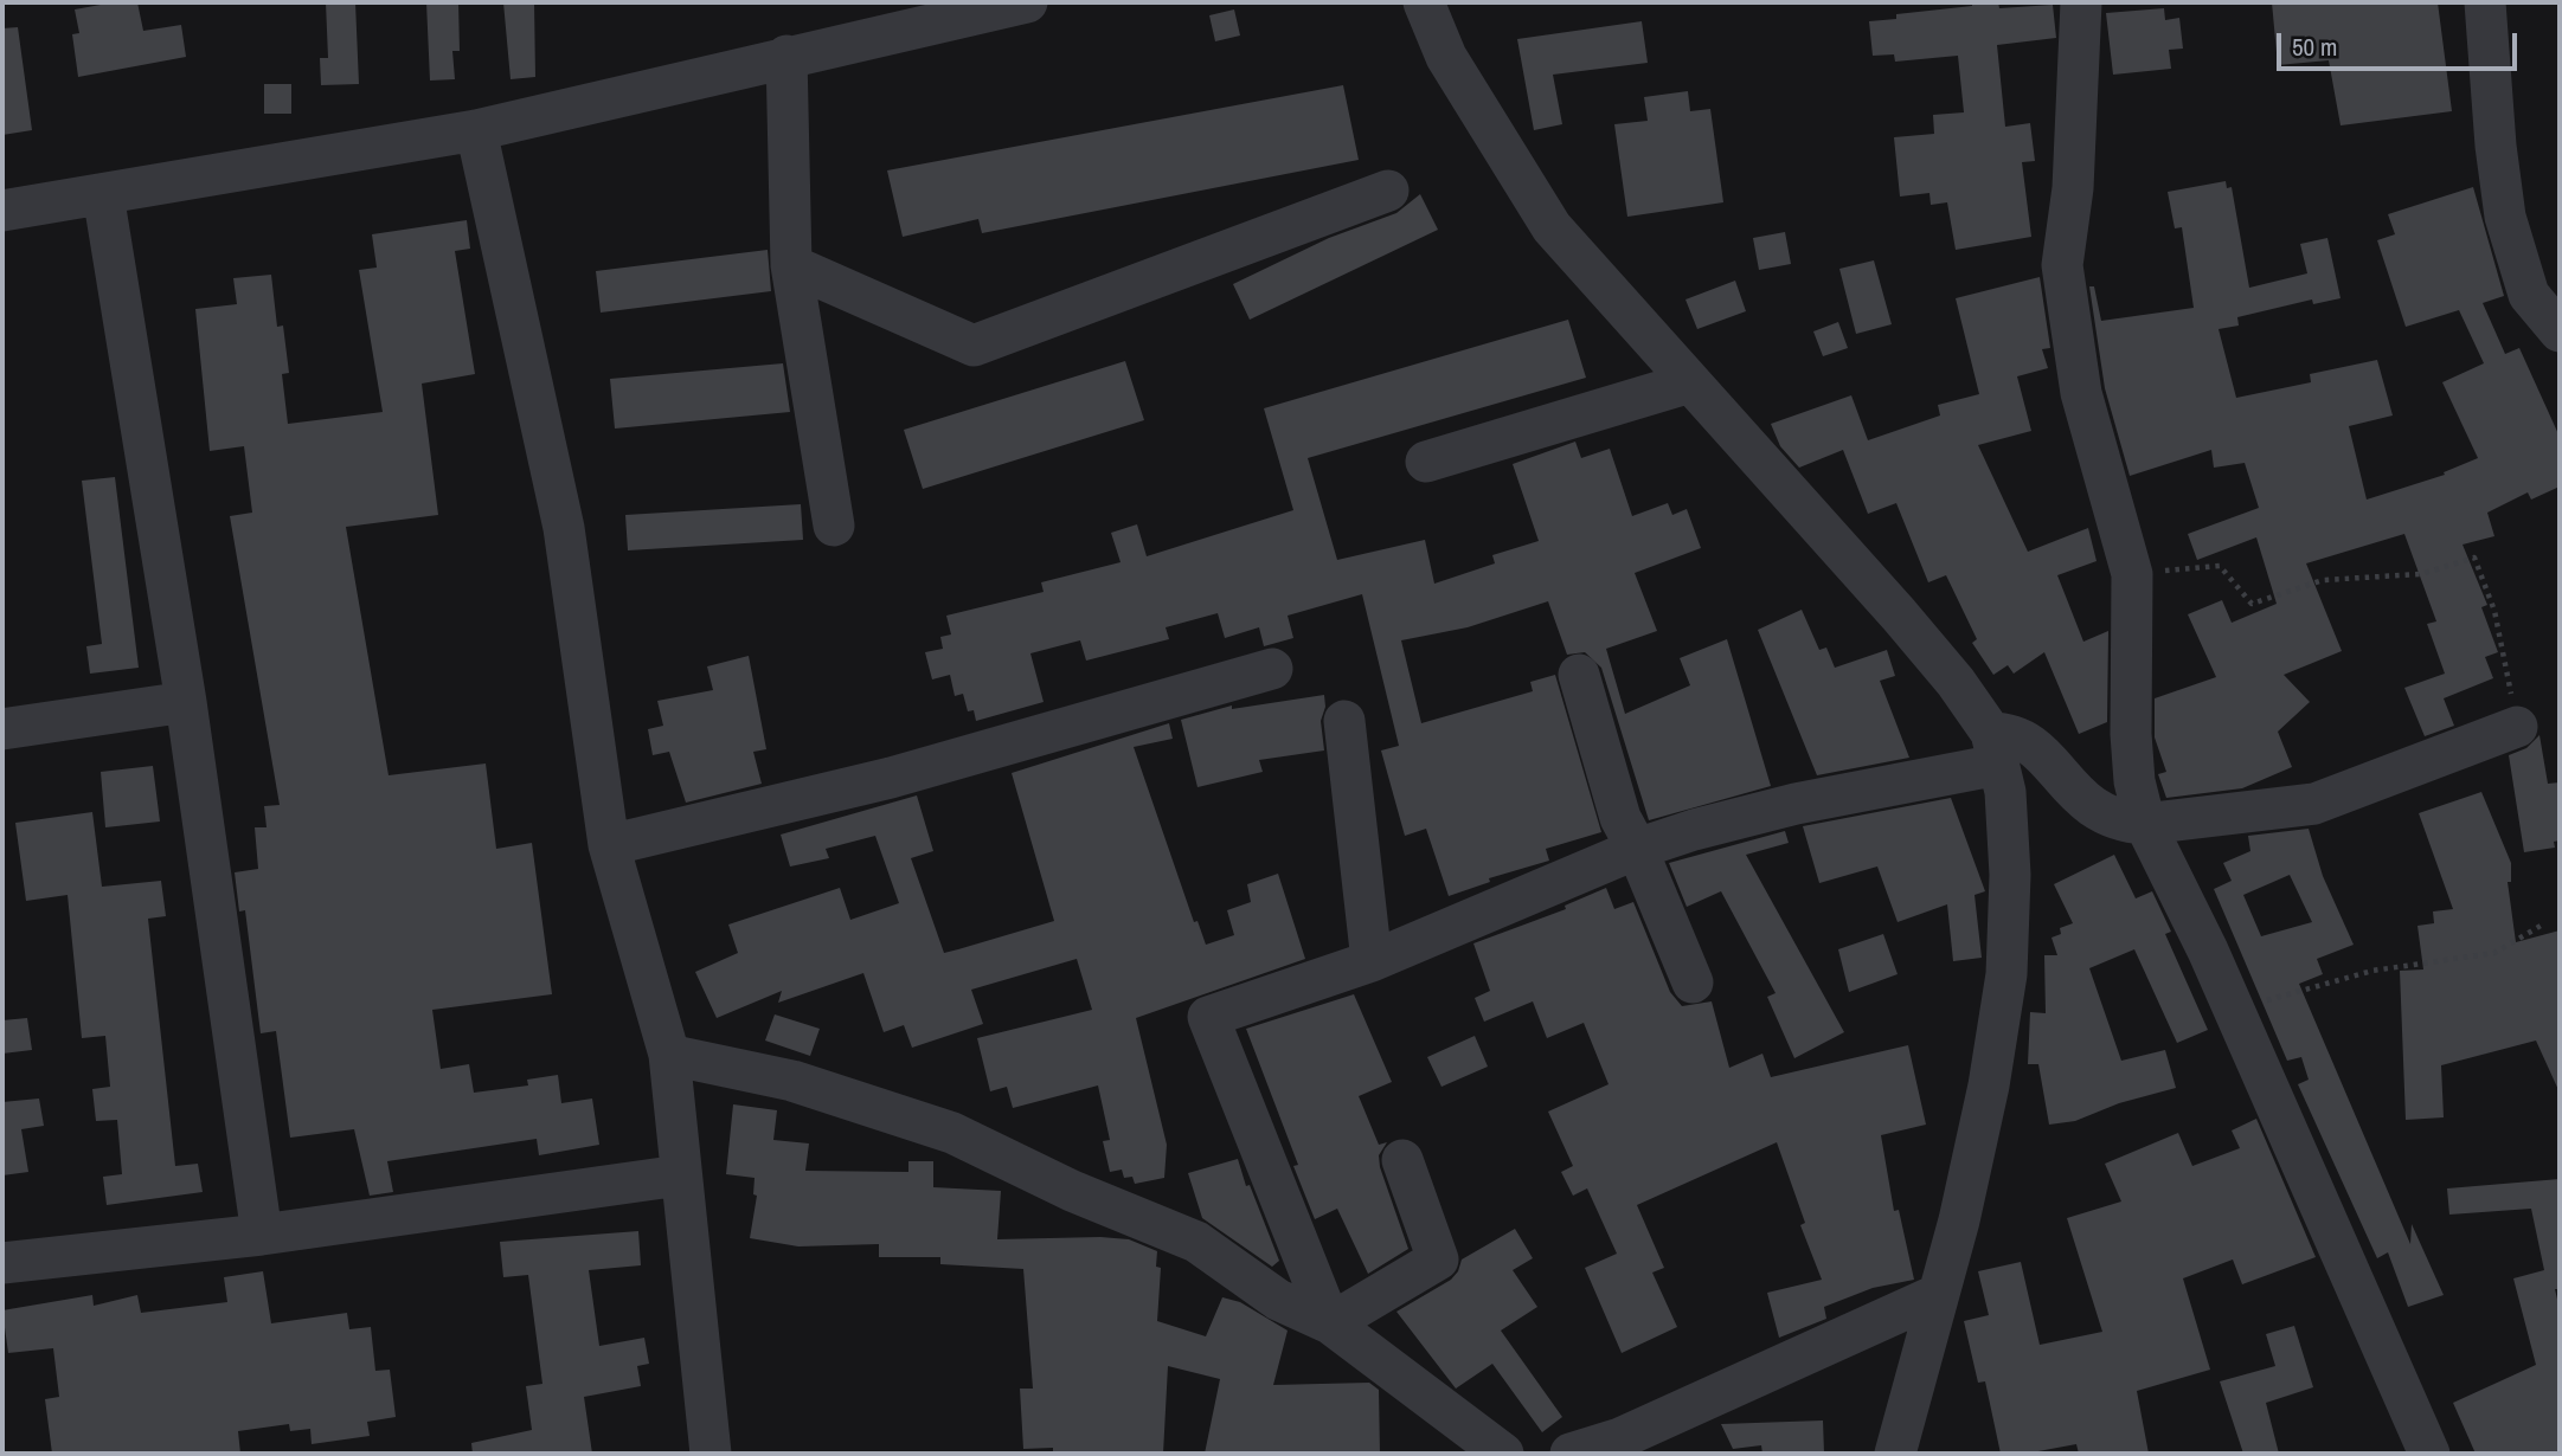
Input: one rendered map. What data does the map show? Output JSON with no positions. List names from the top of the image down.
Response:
{
  "scale_bar": "50 m"
}
